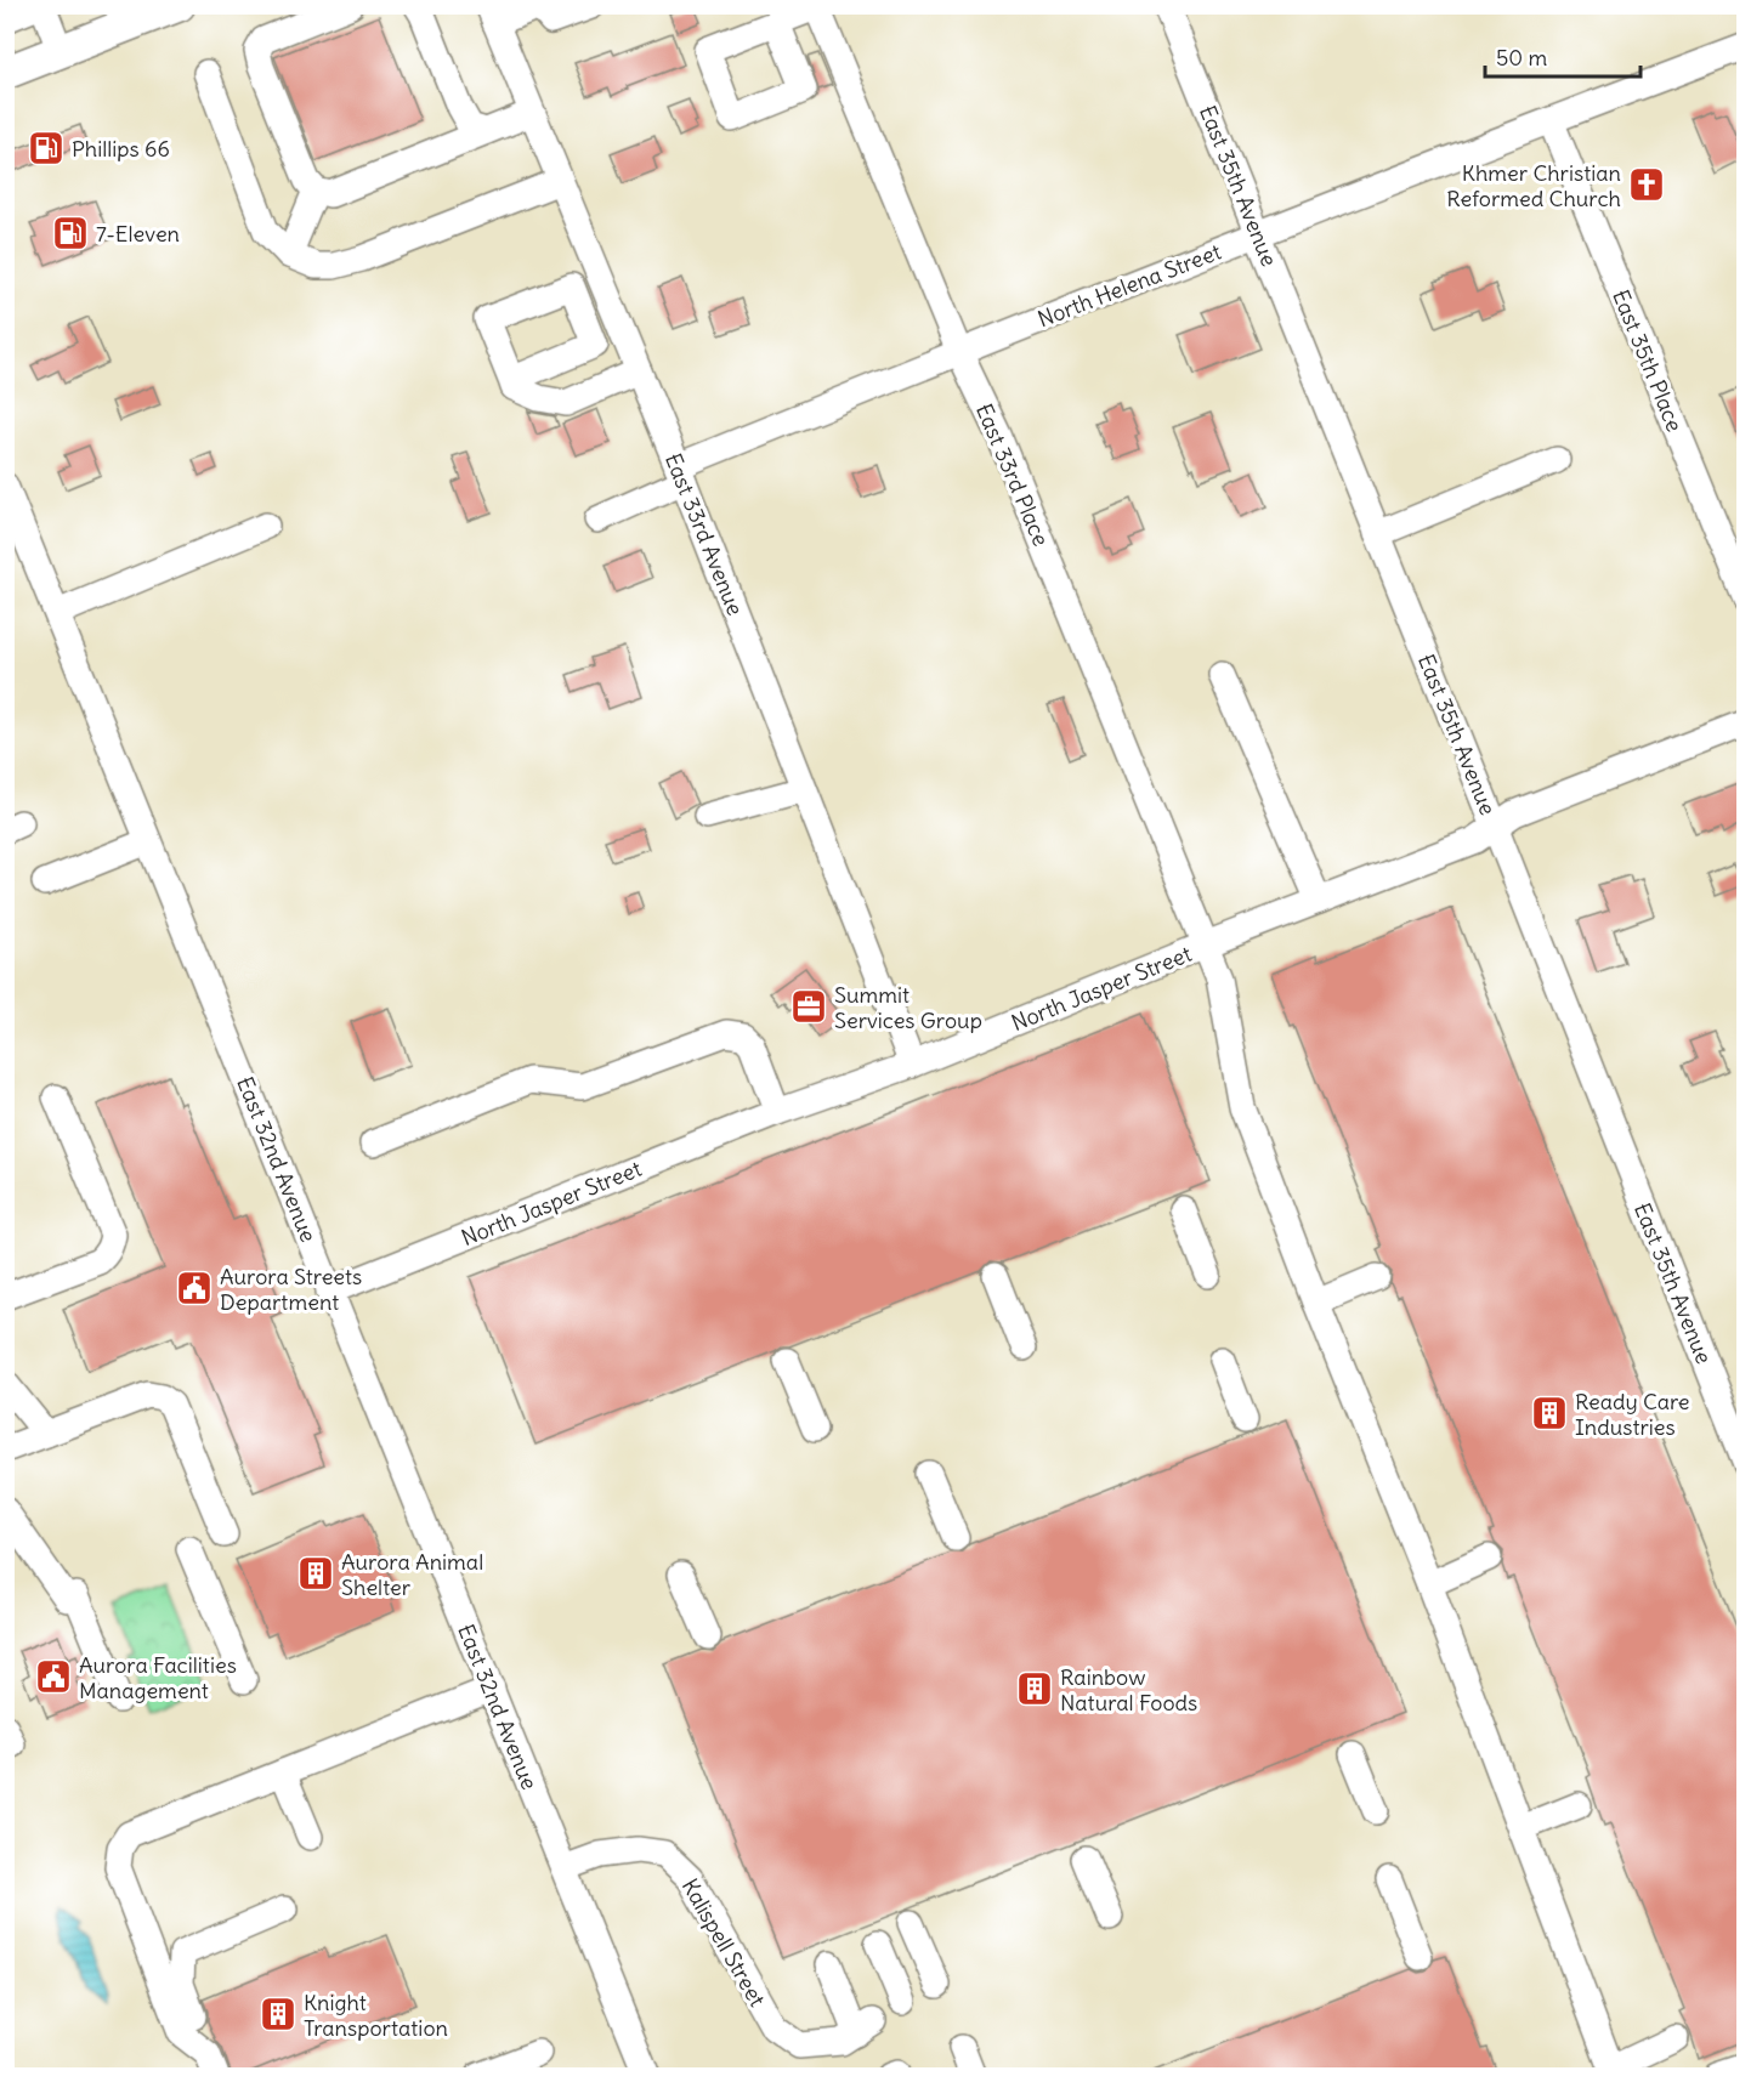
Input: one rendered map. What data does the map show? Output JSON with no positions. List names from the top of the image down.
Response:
{
  "streets": {
    "street": [
      "East 35th Avenue",
      "North Helena Street",
      "East 35th Place",
      "East 33rd Place",
      "East 33rd Avenue",
      "North Jasper Street",
      "East 32nd Avenue",
      "Kalispell Street"
    ]
  },
  "crossings": [
    ["East 35th Avenue", "North Helena Street"],
    ["East 35th Avenue", "North Jasper Street"],
    ["North Helena Street", "East 35th Place"],
    ["North Helena Street", "East 33rd Place"],
    ["North Helena Street", "East 33rd Avenue"],
    ["East 33rd Place", "North Jasper Street"],
    ["East 33rd Avenue", "North Jasper Street"],
    ["North Jasper Street", "East 32nd Avenue"],
    ["East 32nd Avenue", "Kalispell Street"]
  ],
  "places": {
    "fuel station": ["Phillips 66", "7-Eleven"],
    "church": ["Khmer Christian Reformed Church"],
    "office": ["Summit Services Group"],
    "public building": ["Aurora Streets Department", "Aurora Facilities Management"],
    "building": [
      "Ready Care Industries",
      "Aurora Animal Shelter",
      "Rainbow Natural Foods",
      "Knight Transportation"
    ]
  },
  "scale_bar": "50 m"
}
